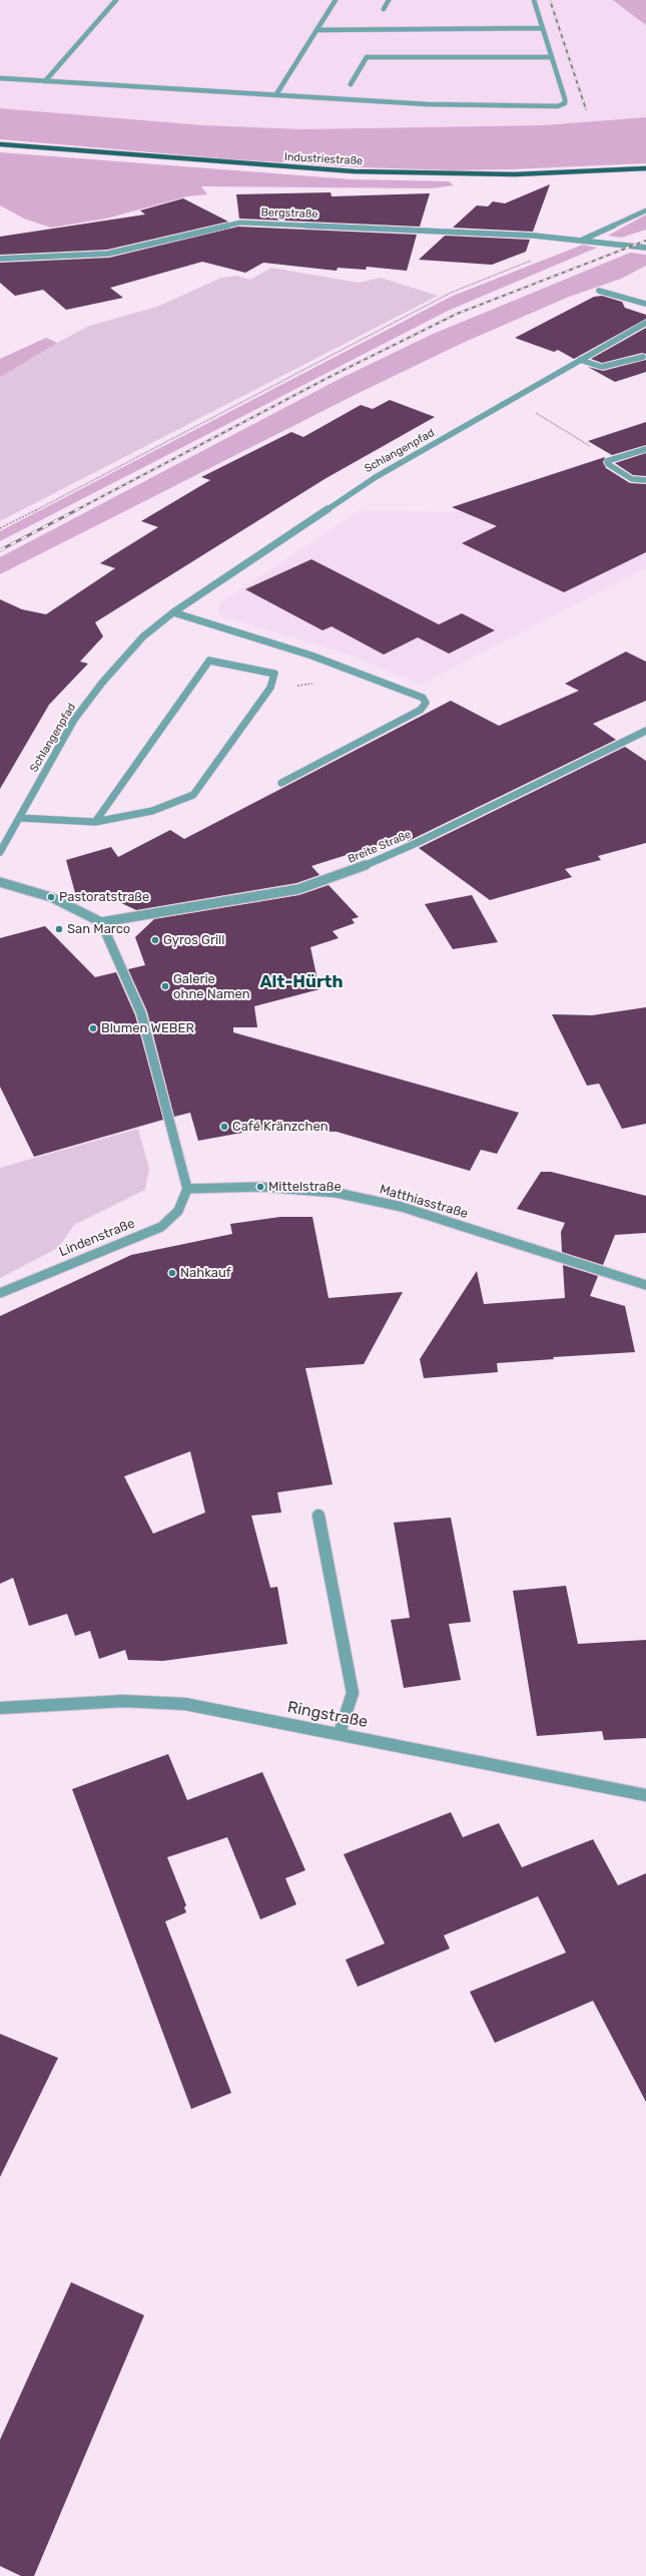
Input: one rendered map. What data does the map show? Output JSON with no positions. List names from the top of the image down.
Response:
{
  "streets": {
    "main road": ["Industriestraße"],
    "street": [
      "Bergstraße",
      "Schlangenpfad",
      "Breite Straße",
      "Matthiasstraße",
      "Lindenstraße",
      "Ringstraße"
    ]
  },
  "crossings": [
    ["Matthiasstraße", "Lindenstraße"]
  ],
  "districts": ["Alt-Hürth"],
  "places": [
    "Pastoratstraße",
    "San Marco",
    "Gyros Grill",
    "Galerie ohne Namen",
    "Blumen WEBER",
    "Café Kränzchen",
    "Mittelstraße",
    "Nahkauf"
  ]
}
